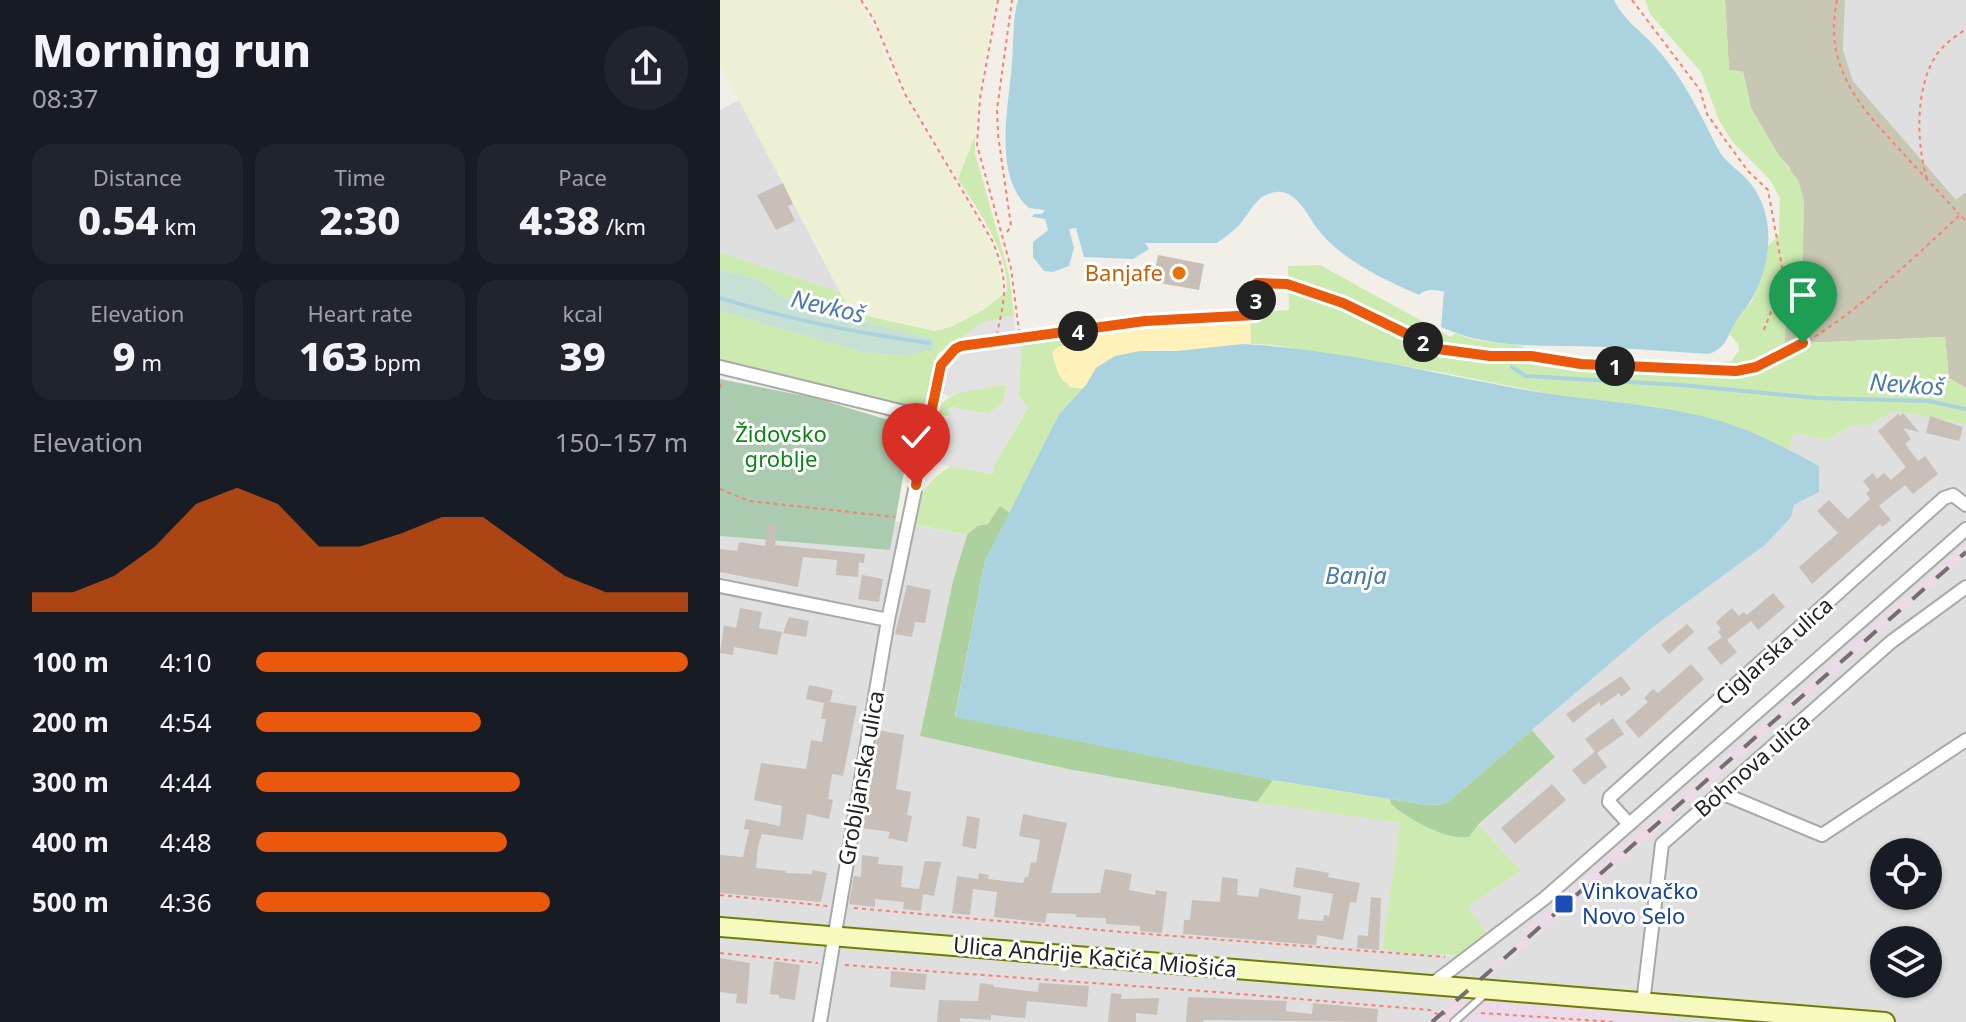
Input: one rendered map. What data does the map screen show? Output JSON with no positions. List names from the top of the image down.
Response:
{
  "streets": {
    "main road": ["Ulica Andrije Kačića Miošića"],
    "street": ["Ciglarska ulica", "Bohnova ulica", "Grobljanska ulica"]
  },
  "crossings": [
    ["Ciglarska ulica", "Ulica Andrije Kačića Miošića"],
    ["Bohnova ulica", "Ulica Andrije Kačića Miošića"],
    ["Grobljanska ulica", "Ulica Andrije Kačića Miošića"]
  ],
  "water": ["Nevkoš", "Banja"],
  "parks": ["Židovsko groblje"],
  "places": {
    "other": ["Banjafe"],
    "transit": ["Vinkovačko Novo Selo"]
  },
  "page": {
    "heading": ["Morning run", "08:37"],
    "stats": [
      ["Distance", "0.54 km"],
      ["Time", "2:30"],
      ["Pace", "4:38 /km"],
      ["Elevation", "9 m"],
      ["Heart rate", "163 bpm"],
      ["kcal", "39"]
    ],
    "pins": [
      "3",
      "4",
      "2",
      "1"
    ],
    "chart": ["Elevation", "150–157 m"],
    "list": [
      {
        "name": "100 m",
        "note": "4:10"
      },
      {
        "name": "200 m",
        "note": "4:54"
      },
      {
        "name": "300 m",
        "note": "4:44"
      },
      {
        "name": "400 m",
        "note": "4:48"
      },
      {
        "name": "500 m",
        "note": "4:36"
      }
    ]
  }
}
